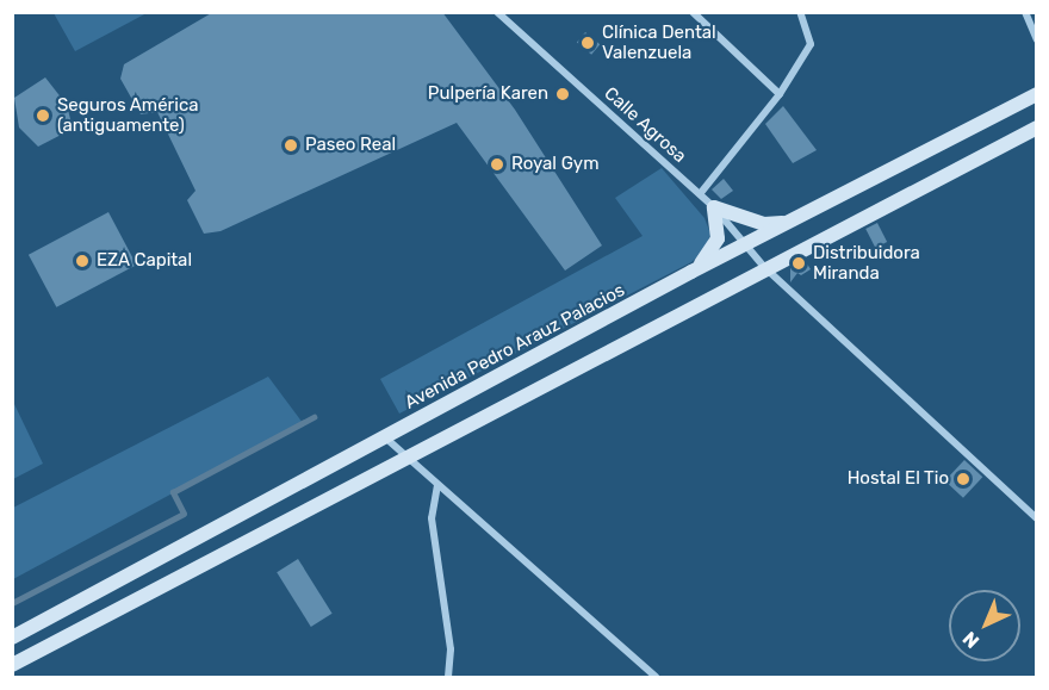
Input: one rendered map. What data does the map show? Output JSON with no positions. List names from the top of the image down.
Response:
{
  "streets": {
    "street": ["Calle Agrosa", "Avenida Pedro Arauz Palacios"]
  },
  "crossings": [
    ["Calle Agrosa", "Avenida Pedro Arauz Palacios"]
  ],
  "places": [
    "Clínica Dental Valenzuela",
    "Pulpería Karen",
    "Seguros América (antiguamente)",
    "Paseo Real",
    "Royal Gym",
    "EZA Capital",
    "Distribuidora Miranda",
    "Hostal El Tio"
  ],
  "north": "bottom left"
}
